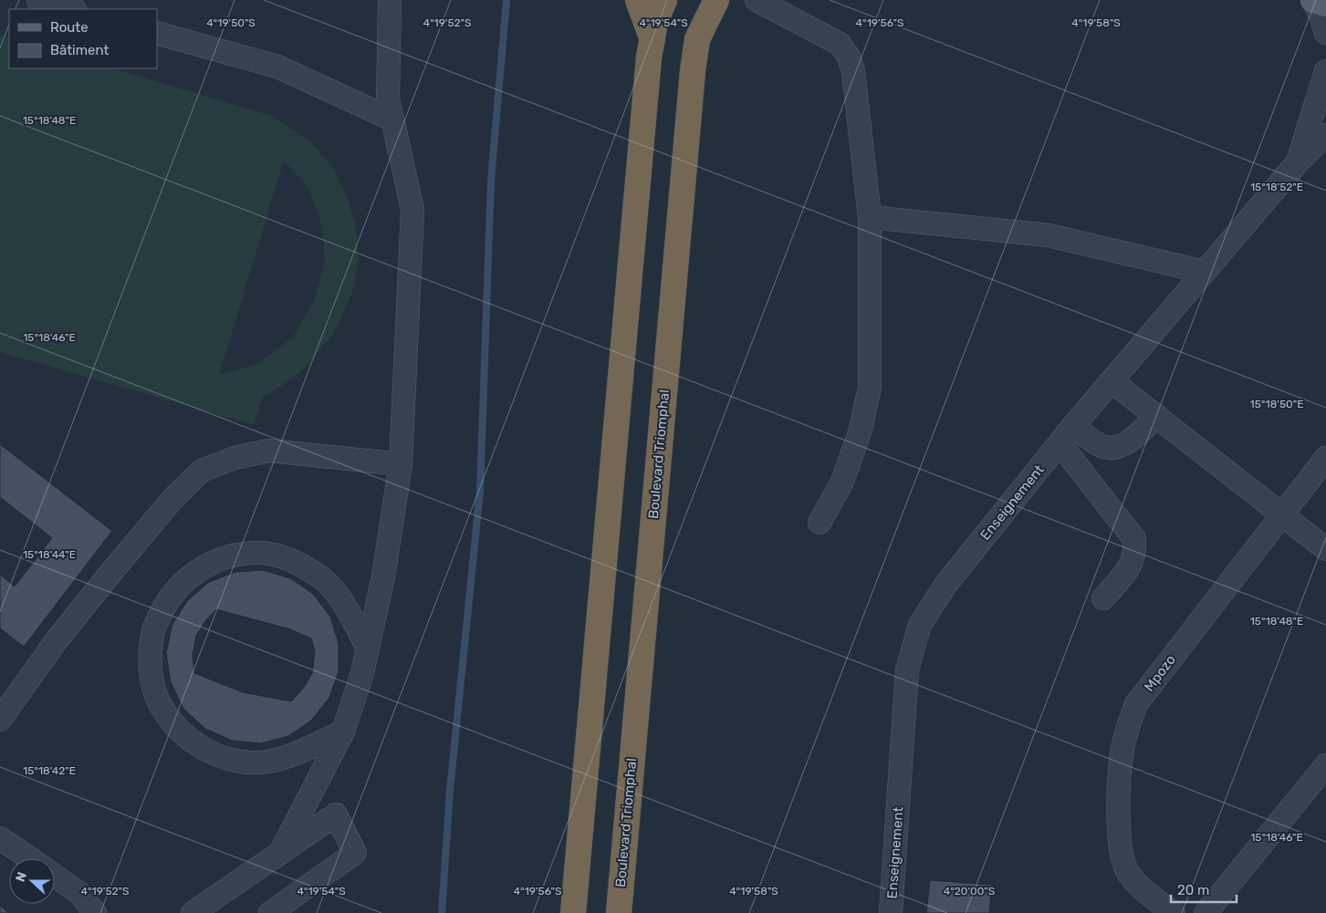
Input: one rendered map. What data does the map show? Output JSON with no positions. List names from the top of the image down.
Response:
{
  "streets": {
    "highway": ["Boulevard Triomphal"],
    "street": ["Enseignement", "Mpozo"]
  },
  "legend": ["Route", "Bâtiment"],
  "scale_bar": "20 m",
  "north": "left",
  "coordinates": [
    "4°19'54\"S",
    "4°19'50\"S",
    "4°19'52\"S",
    "4°19'56\"S",
    "4°19'58\"S",
    "15°18'48\"E",
    "15°18'52\"E",
    "15°18'46\"E",
    "15°18'50\"E",
    "15°18'44\"E",
    "15°18'42\"E",
    "4°20'00\"S"
  ]
}
